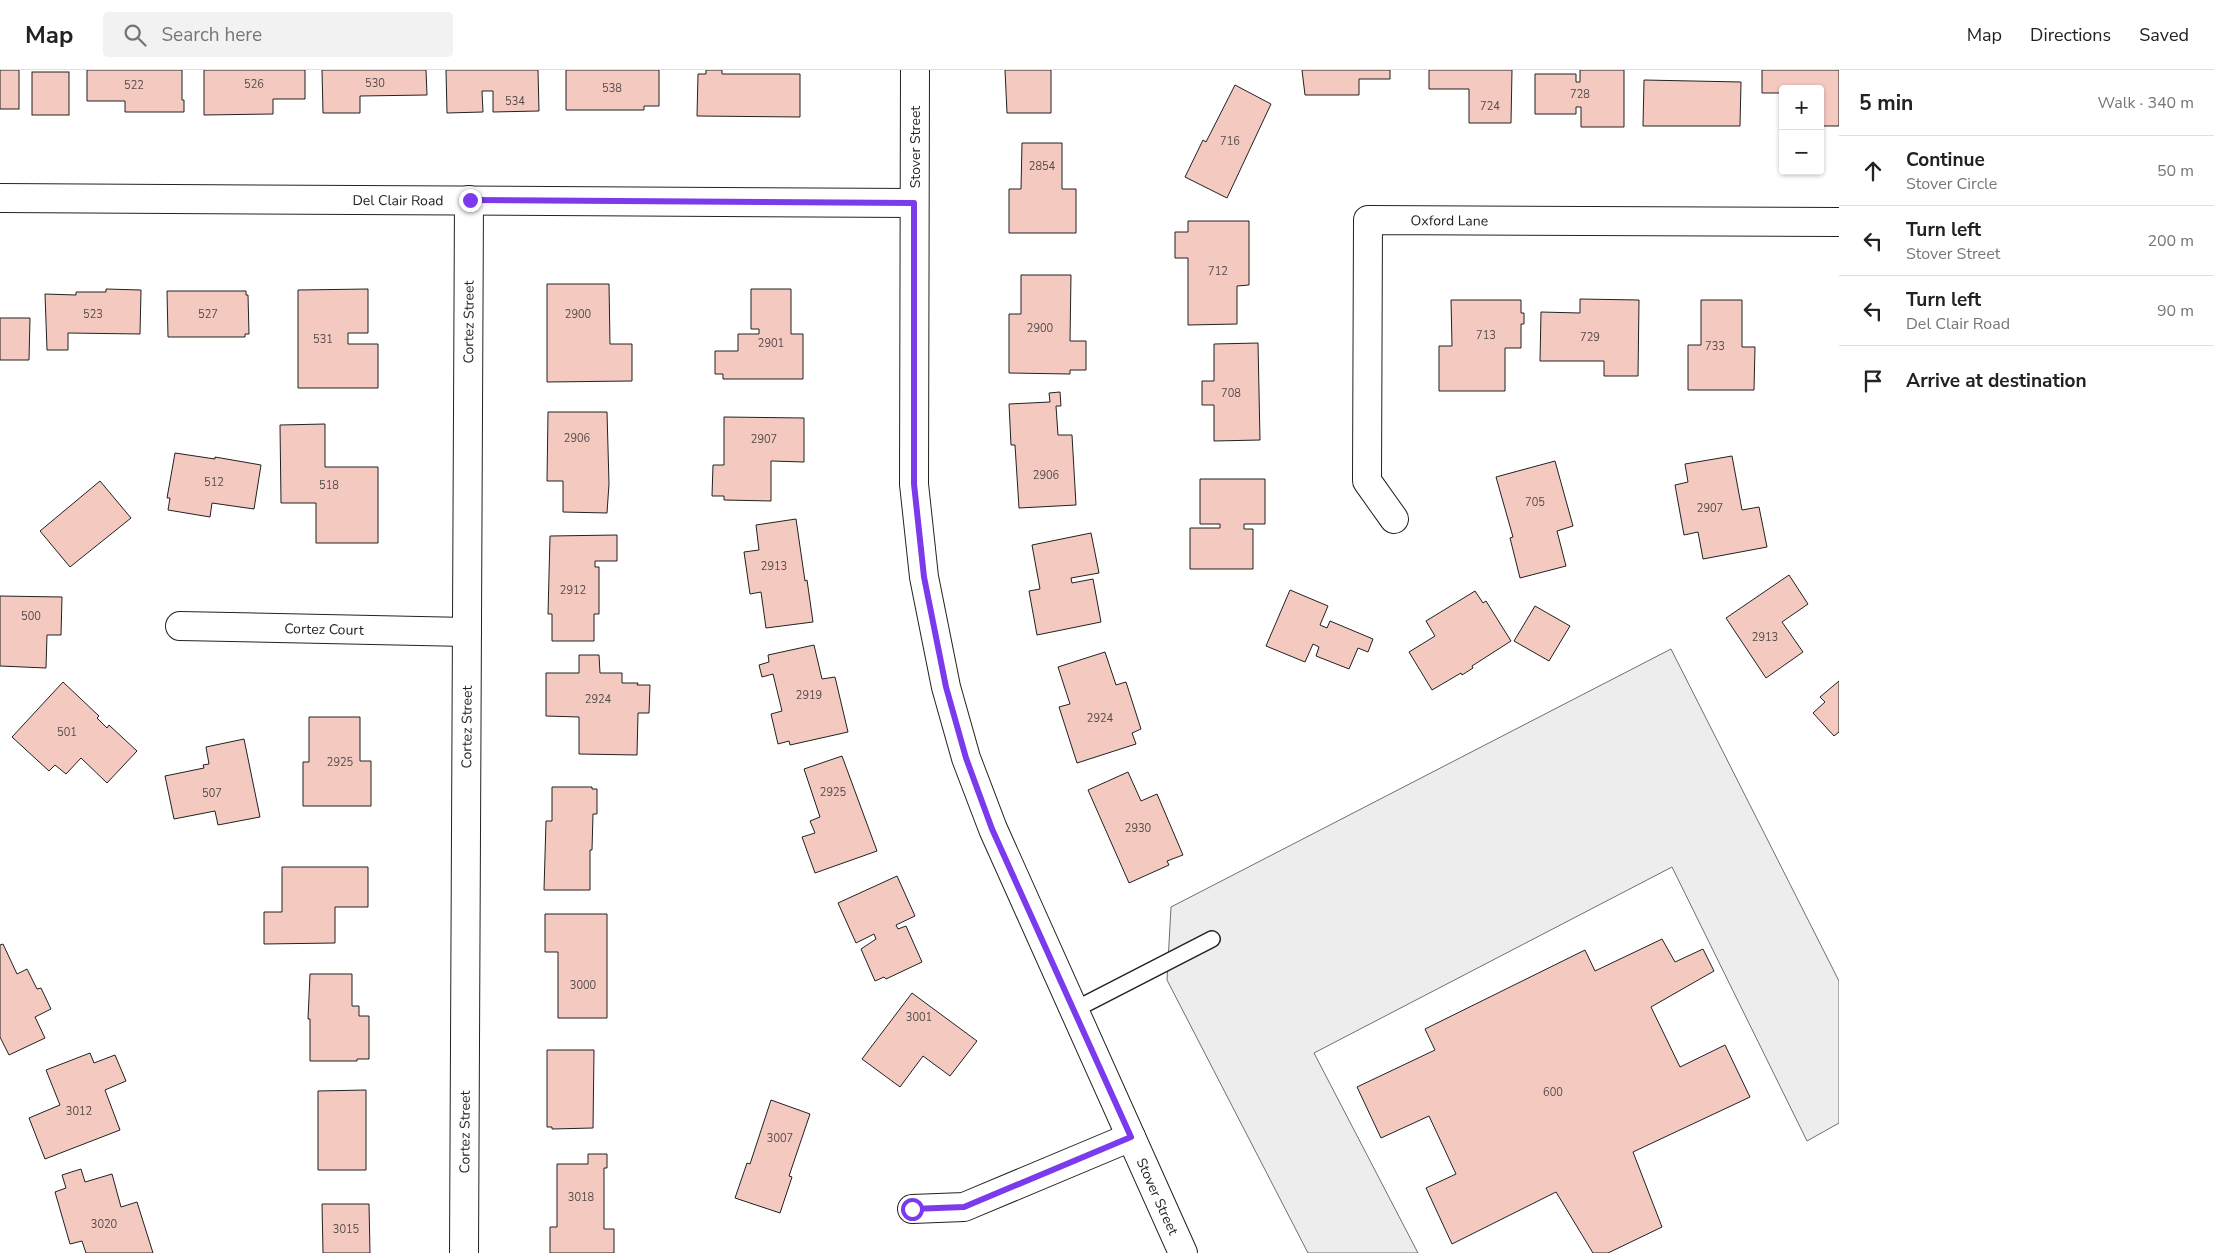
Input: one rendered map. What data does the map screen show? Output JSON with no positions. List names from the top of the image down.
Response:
{
  "streets": {
    "street": [
      "Stover Street",
      "Del Clair Road",
      "Oxford Lane",
      "Cortez Street",
      "Cortez Court"
    ]
  },
  "crossings": [
    ["Stover Street", "Del Clair Road"],
    ["Del Clair Road", "Cortez Street"],
    ["Cortez Street", "Cortez Court"]
  ],
  "house_numbers": [
    "530",
    "526",
    "522",
    "538",
    "728",
    "534",
    "724",
    "716",
    "2854",
    "712",
    "523",
    "527",
    "2900",
    "2900",
    "713",
    "729",
    "531",
    "2901",
    "733",
    "708",
    "2906",
    "2907",
    "2906",
    "512",
    "518",
    "705",
    "2907",
    "2913",
    "2912",
    "500",
    "2913",
    "2919",
    "2924",
    "2924",
    "501",
    "2925",
    "2925",
    "507",
    "2930",
    "3000",
    "3001",
    "600",
    "3012",
    "3007",
    "3018",
    "3020",
    "3015"
  ],
  "page": {
    "header": "Map",
    "search": "Search here",
    "nav": ["Map", "Directions", "Saved"],
    "heading": ["5 min", "Walk · 340 m"],
    "map_buttons": ["+", "−"],
    "list": [
      ["Continue", "Stover Circle", "50 m"],
      ["Turn left", "Stover Street", "200 m"],
      ["Turn left", "Del Clair Road", "90 m"],
      "Arrive at destination"
    ]
  }
}
